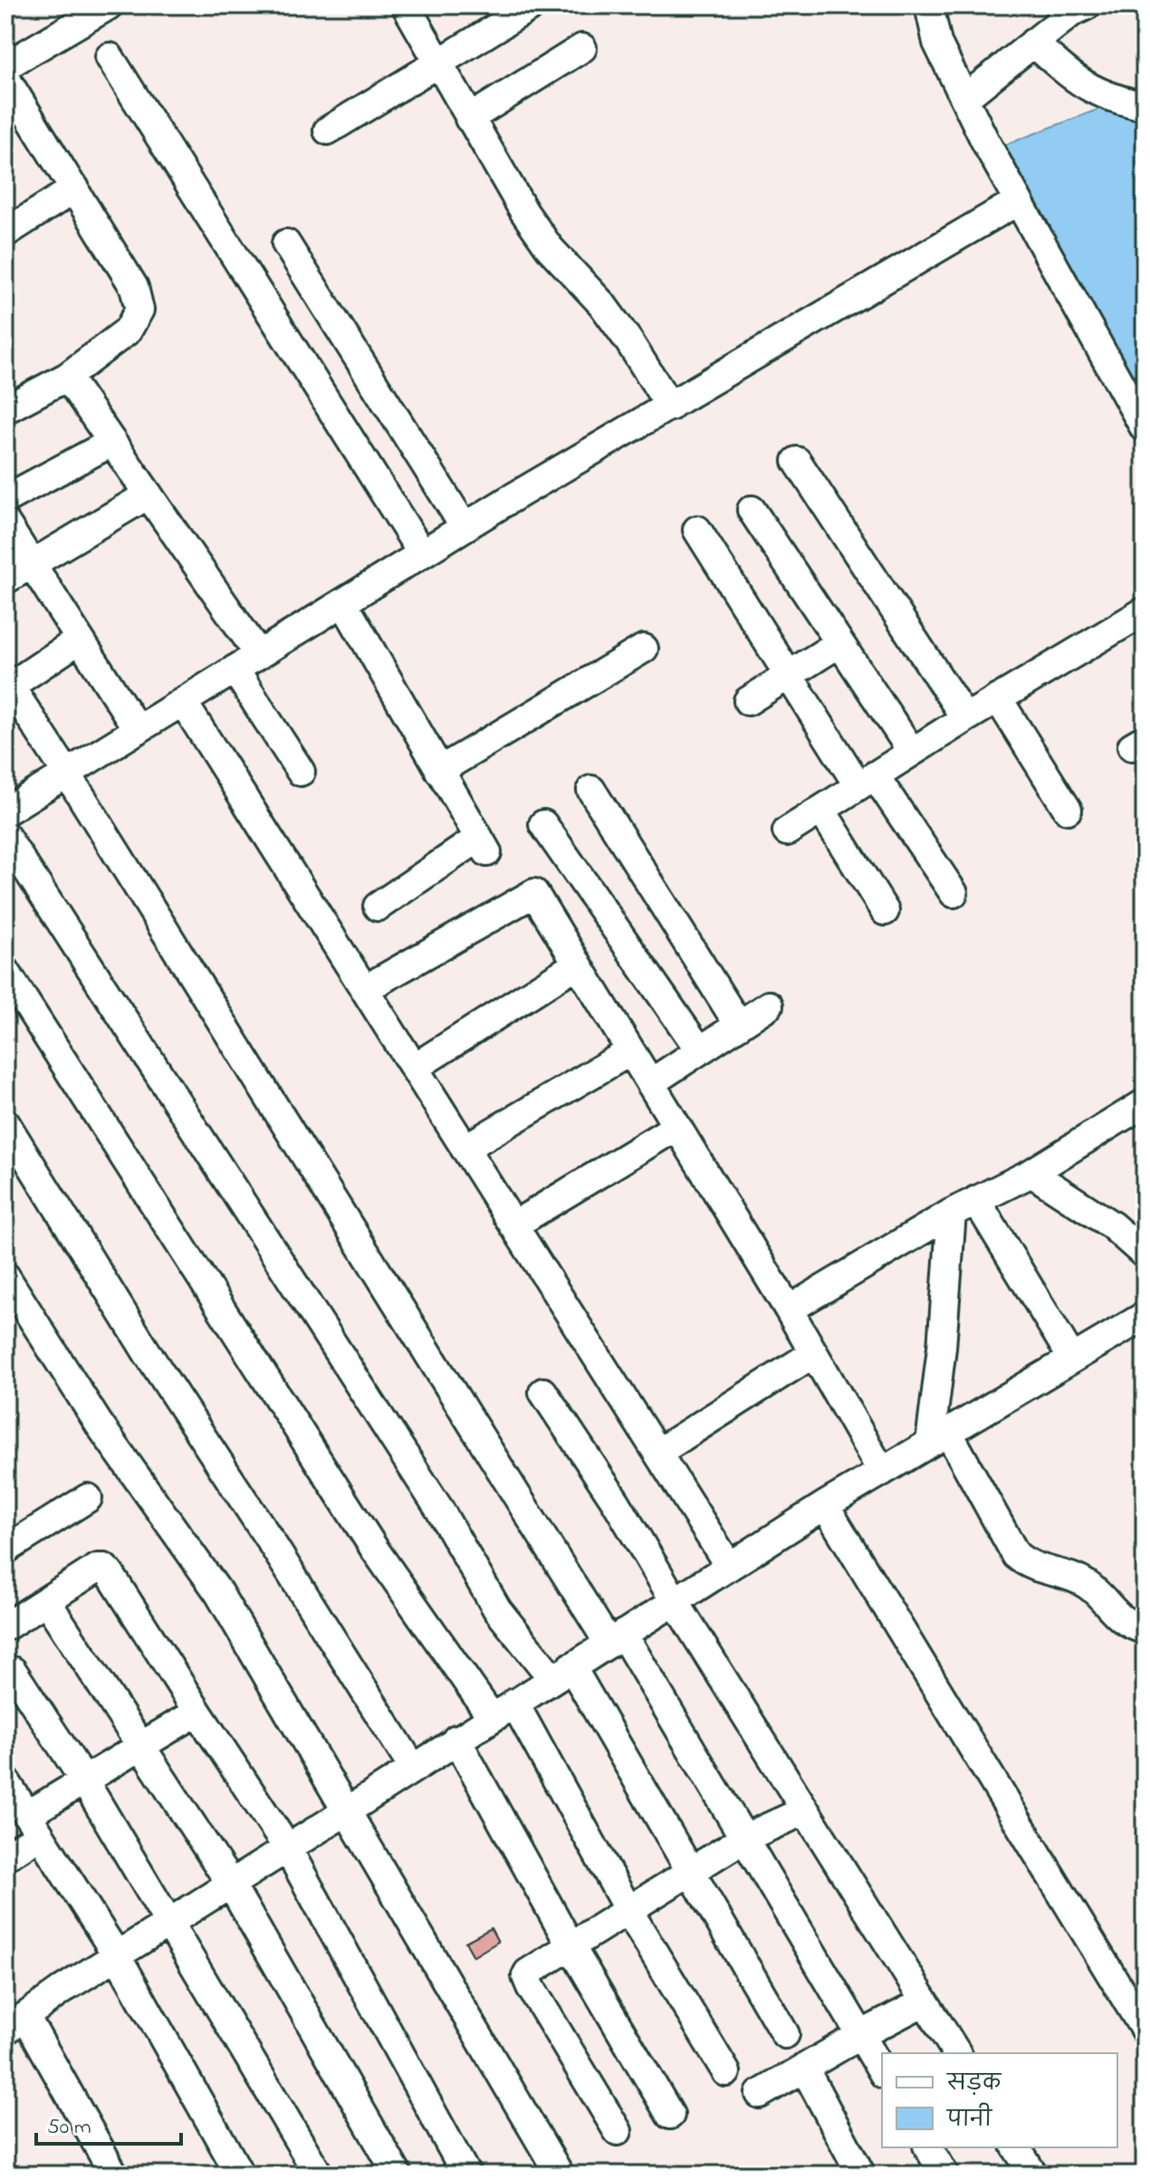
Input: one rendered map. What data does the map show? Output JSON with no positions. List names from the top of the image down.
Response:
{
  "legend": ["सड़क", "पानी"],
  "scale_bar": "50 m"
}
